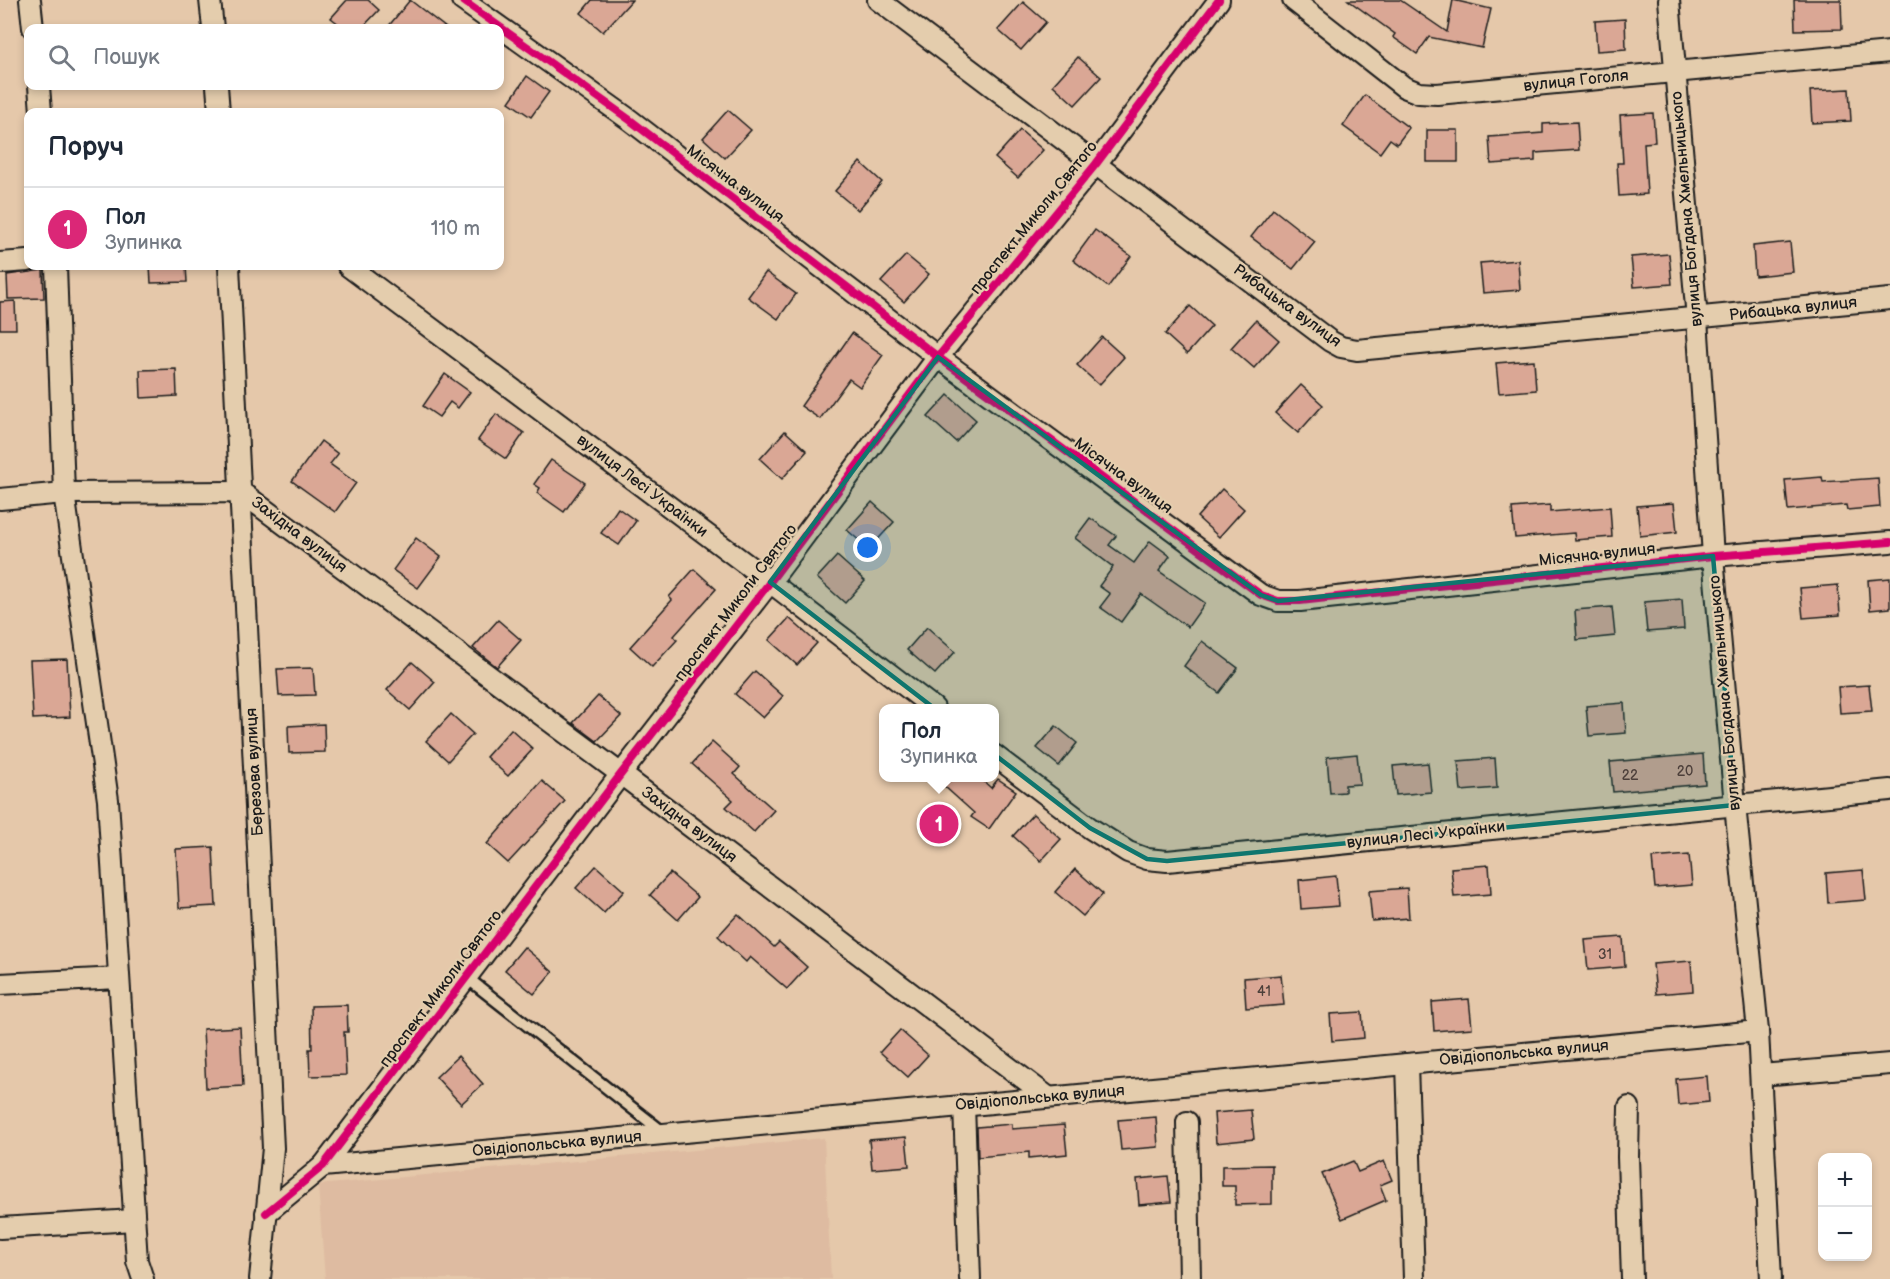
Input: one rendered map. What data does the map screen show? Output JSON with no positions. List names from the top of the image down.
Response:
{
  "streets": {
    "street": [
      "вулиця Гоголя",
      "Місячна вулиця",
      "вулиця Богдана Хмельницького",
      "проспект Миколи Святого",
      "Рибацька вулиця",
      "вулиця Лесі Українки",
      "Західна вулиця",
      "Березова вулиця",
      "Овідіопольська вулиця"
    ]
  },
  "crossings": [
    ["вулиця Гоголя", "вулиця Богдана Хмельницького"],
    ["Місячна вулиця", "вулиця Богдана Хмельницького"],
    ["Місячна вулиця", "проспект Миколи Святого"],
    ["вулиця Богдана Хмельницького", "Рибацька вулиця"],
    ["вулиця Богдана Хмельницького", "вулиця Лесі Українки"],
    ["вулиця Богдана Хмельницького", "Овідіопольська вулиця"],
    ["проспект Миколи Святого", "Рибацька вулиця"],
    ["проспект Миколи Святого", "вулиця Лесі Українки"],
    ["проспект Миколи Святого", "Західна вулиця"],
    ["проспект Миколи Святого", "Березова вулиця"],
    ["проспект Миколи Святого", "Овідіопольська вулиця"],
    ["Західна вулиця", "Березова вулиця"],
    ["Західна вулиця", "Овідіопольська вулиця"]
  ],
  "house_numbers": [
    "20",
    "22",
    "31",
    "41"
  ],
  "page": {
    "search": "Пошук",
    "heading": "Поруч",
    "list": [
      {
        "mark": "1",
        "name": "Пол",
        "note": "Зупинка",
        "value": "110 m"
      }
    ],
    "popup": ["Пол", "Зупинка"],
    "pins": "1",
    "map_buttons": ["+", "−"]
  }
}
